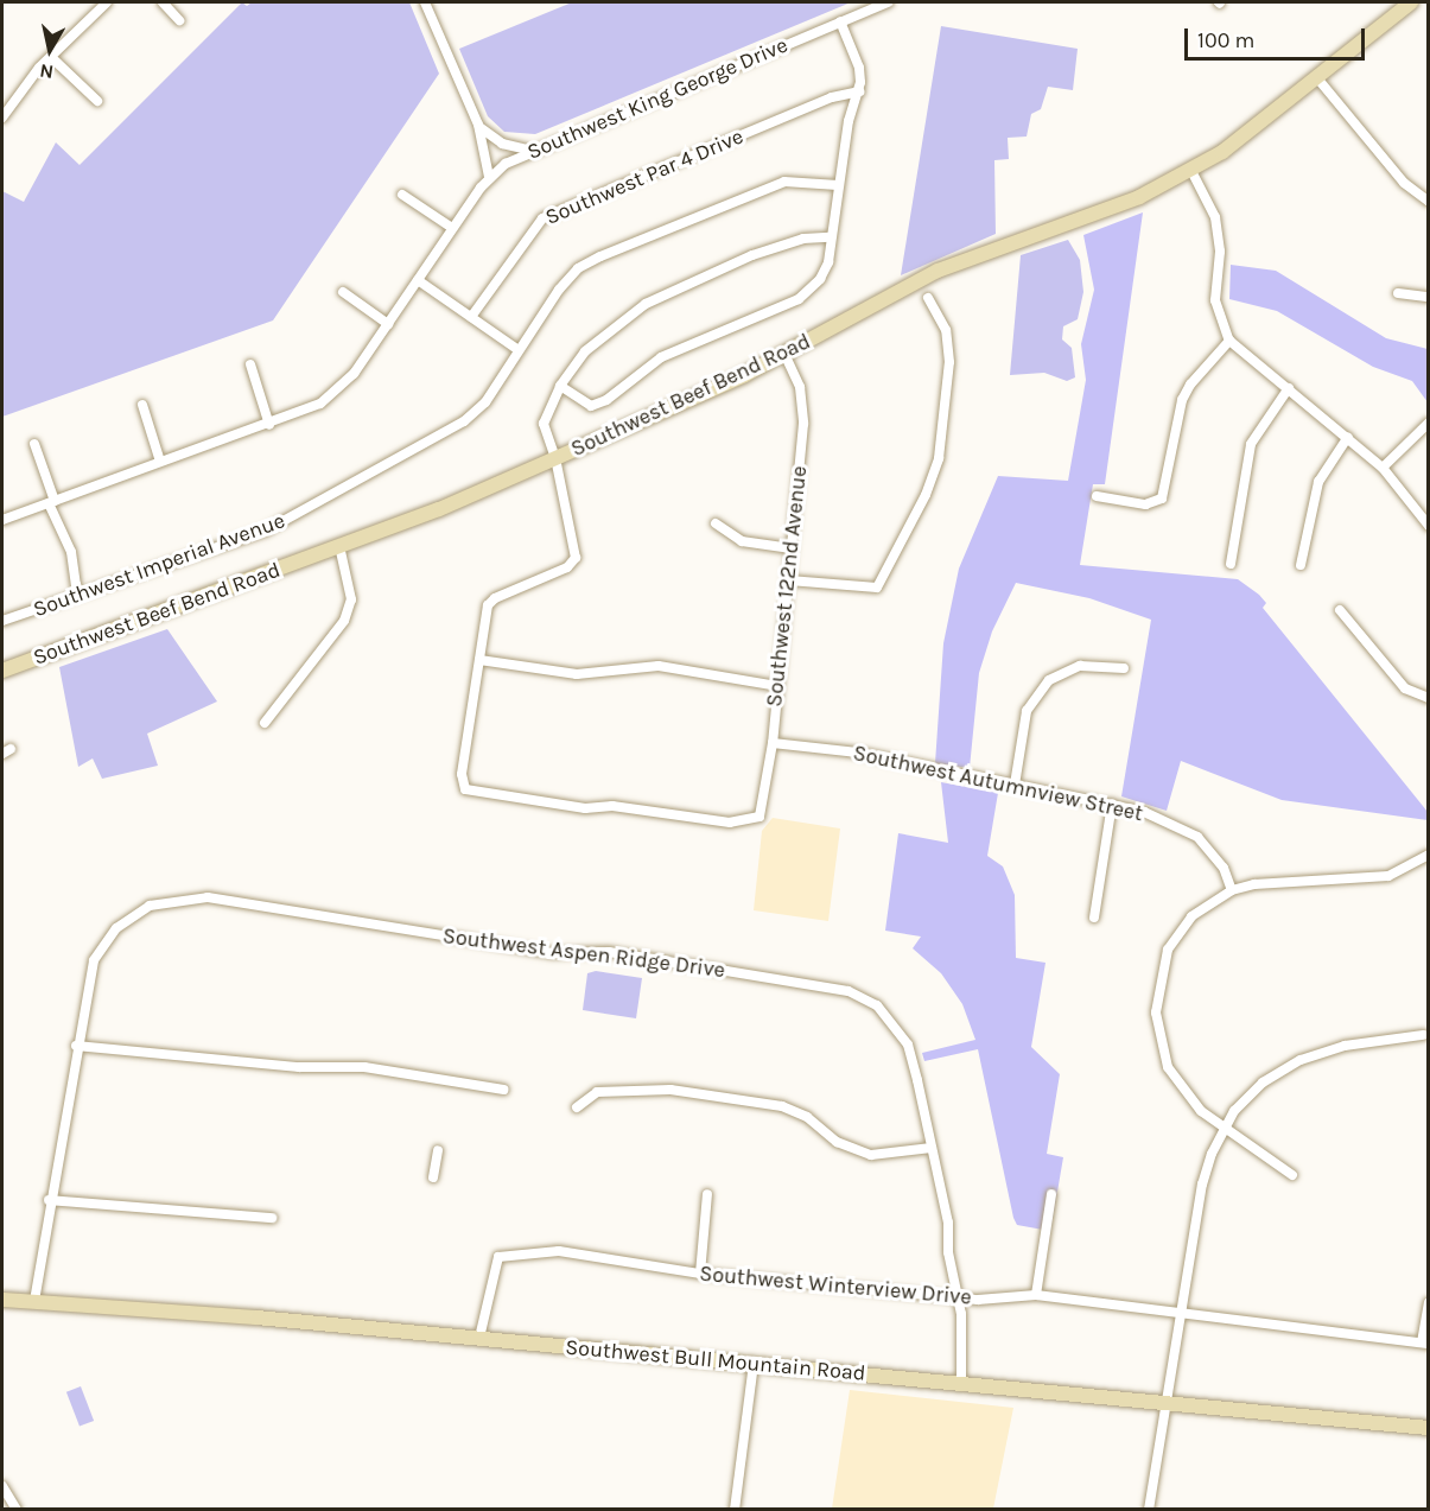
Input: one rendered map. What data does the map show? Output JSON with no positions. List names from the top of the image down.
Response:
{
  "streets": {
    "main road": ["Southwest Beef Bend Road", "Southwest Bull Mountain Road"],
    "street": [
      "Southwest King George Drive",
      "Southwest Par 4 Drive",
      "Southwest Imperial Avenue",
      "Southwest 122nd Avenue",
      "Southwest Autumnview Street",
      "Southwest Aspen Ridge Drive",
      "Southwest Winterview Drive"
    ]
  },
  "crossings": [
    ["Southwest Beef Bend Road", "Southwest 122nd Avenue"],
    ["Southwest 122nd Avenue", "Southwest Autumnview Street"],
    ["Southwest Aspen Ridge Drive", "Southwest Winterview Drive"],
    ["Southwest Aspen Ridge Drive", "Southwest Bull Mountain Road"],
    ["Southwest Winterview Drive", "Southwest Bull Mountain Road"]
  ],
  "scale_bar": "100 m",
  "north": "bottom"
}
